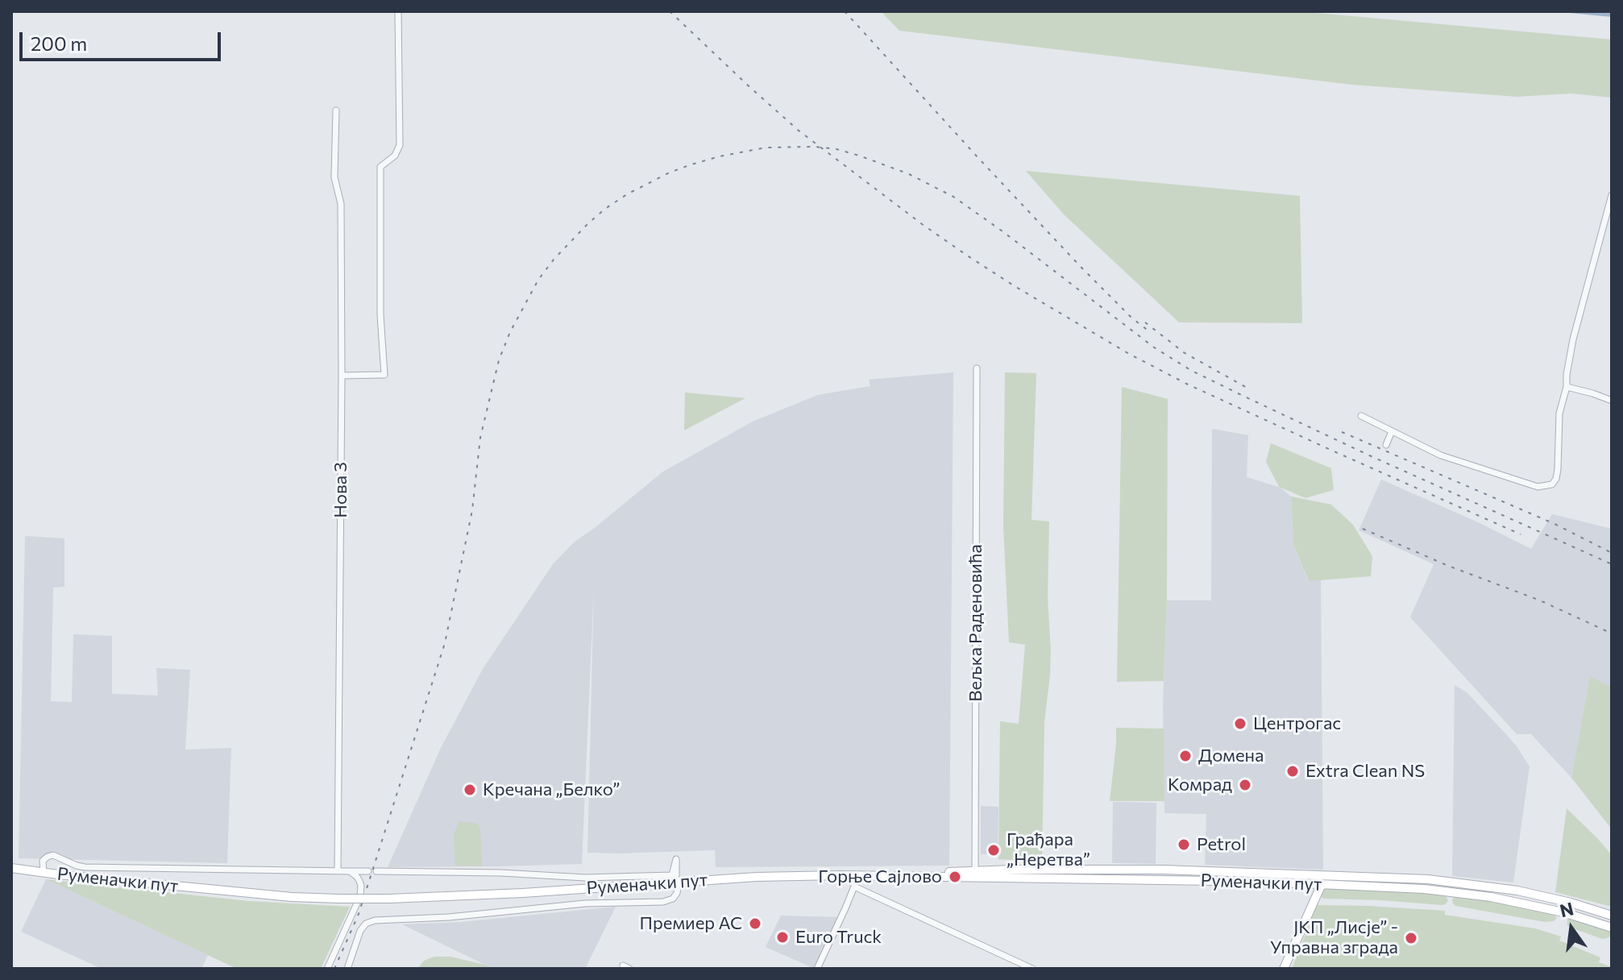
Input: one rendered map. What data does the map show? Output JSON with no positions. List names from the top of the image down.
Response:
{
  "streets": {
    "main road": ["Руменачки пут"],
    "street": ["Нова 3", "Вељка Раденовића"]
  },
  "crossings": [
    ["Вељка Раденовића", "Руменачки пут"]
  ],
  "places": [
    "Центрогас",
    "Домена",
    "Extra Clean NS",
    "Комрад",
    "Кречана „Белко”",
    "Petrol",
    "Грађара „Неретва”",
    "Горње Сајлово",
    "Премиер АС",
    "Euro Truck",
    "ЈКП „Лисје” - Управна зграда"
  ],
  "scale_bar": "200 m",
  "north": "top"
}
